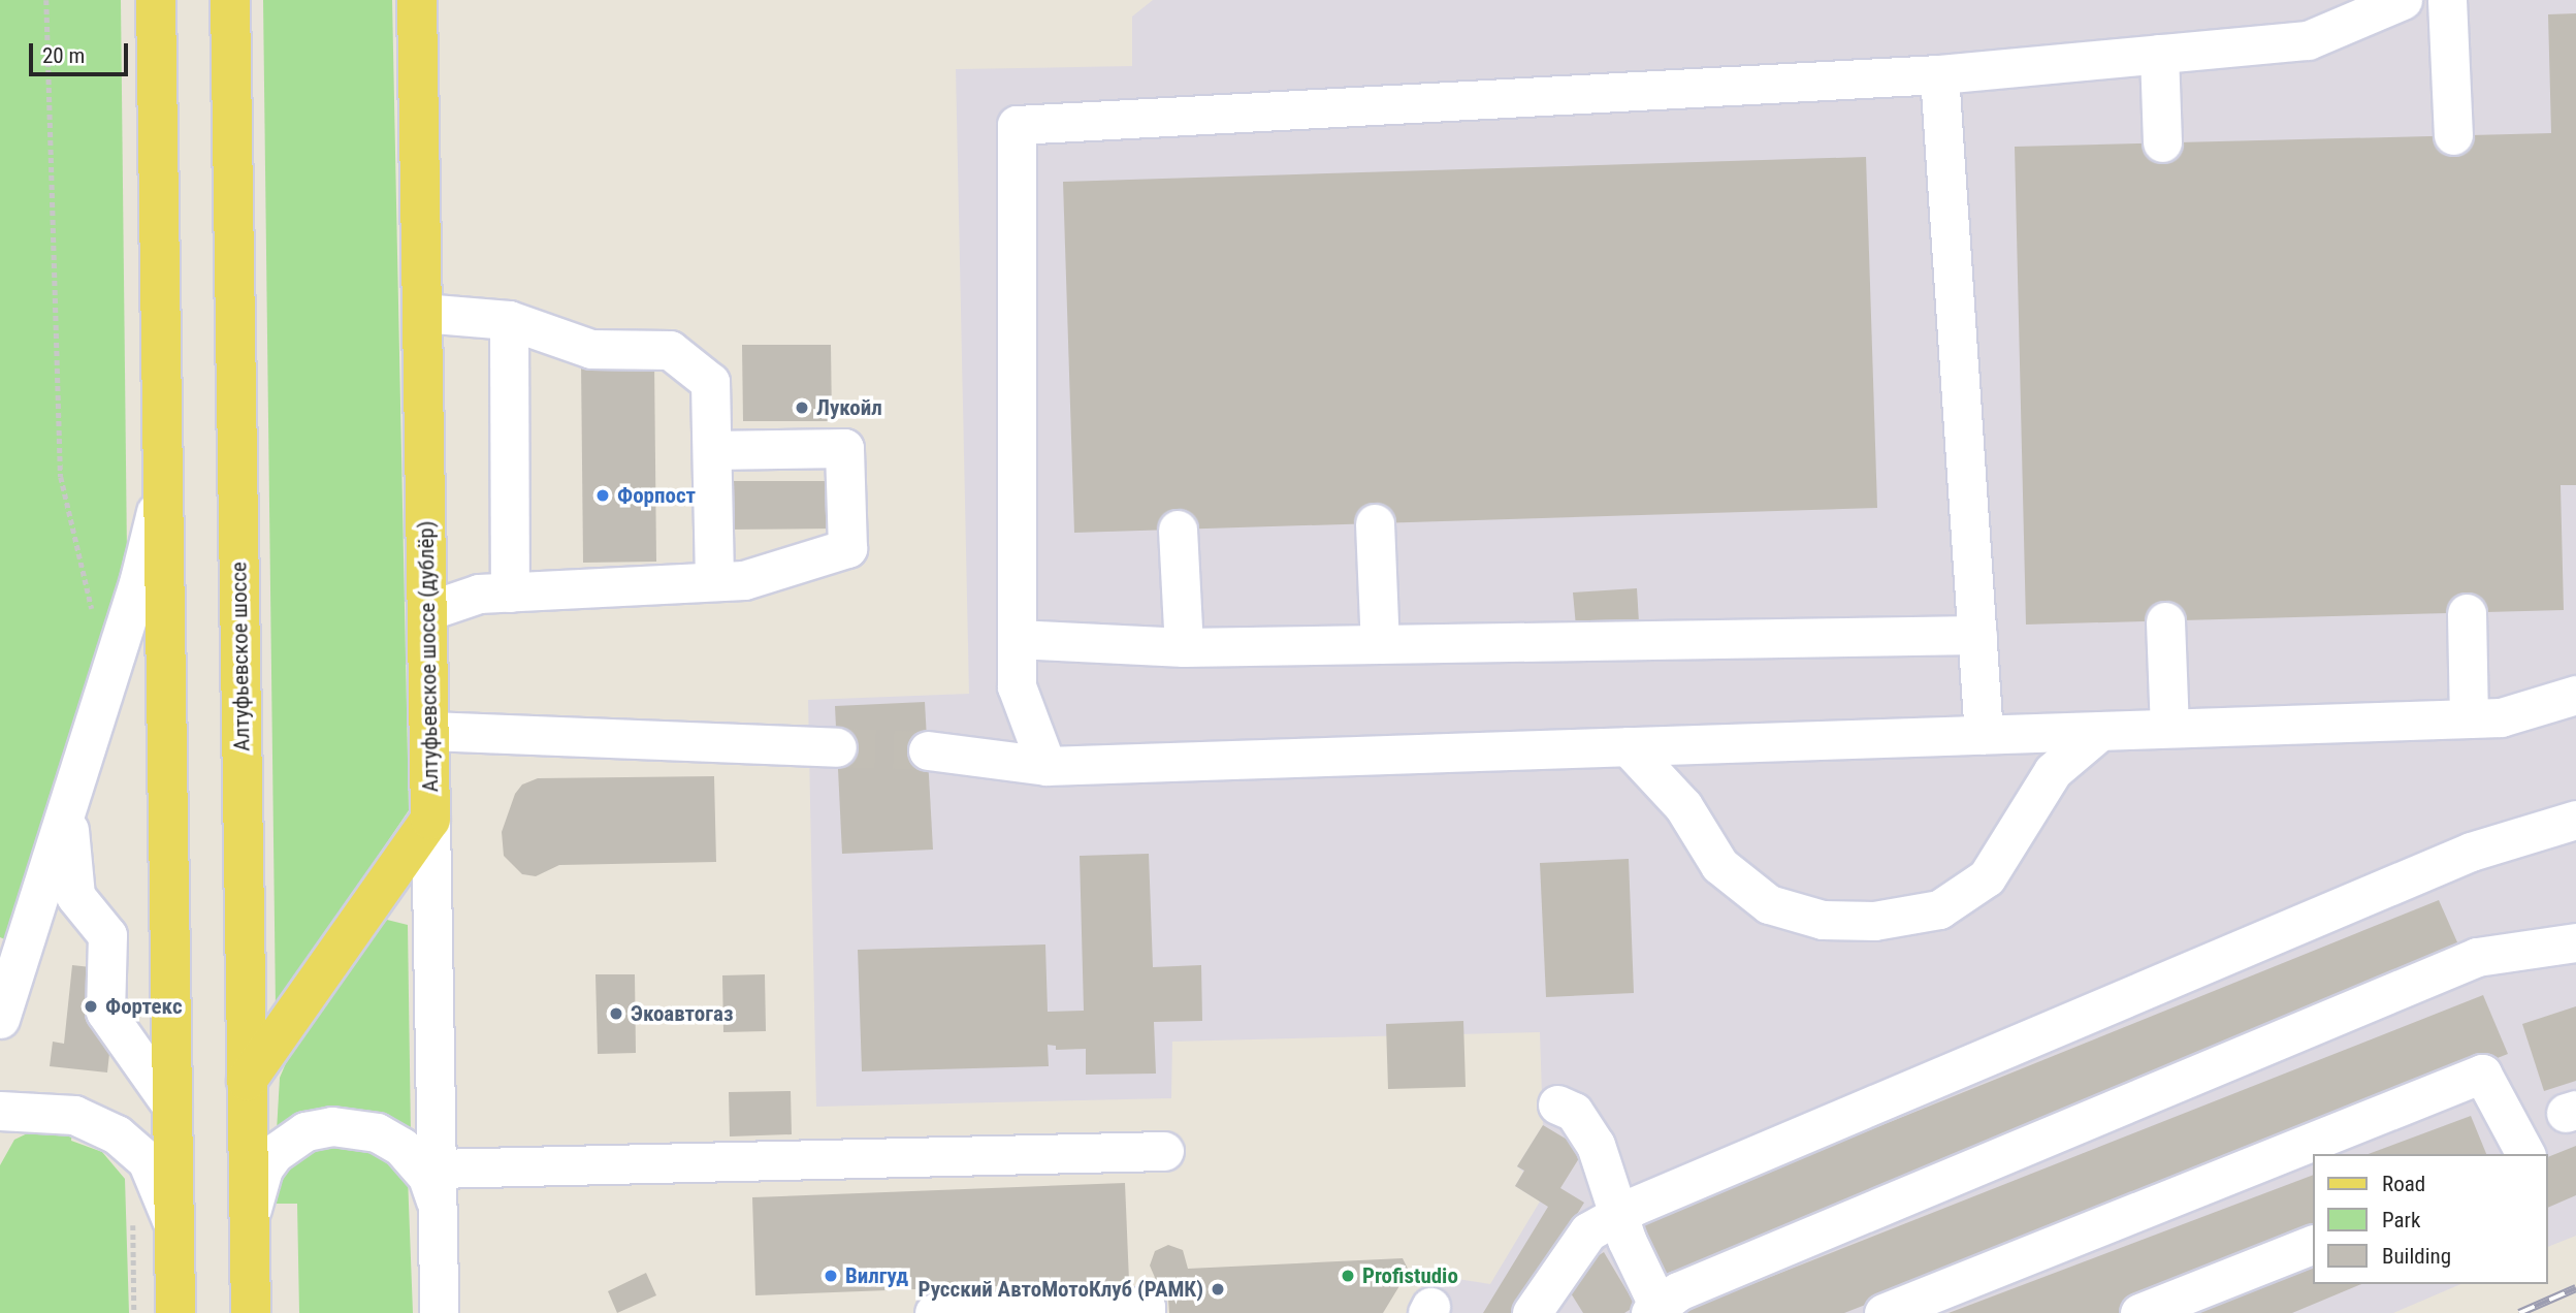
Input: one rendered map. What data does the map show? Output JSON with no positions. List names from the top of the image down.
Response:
{
  "streets": {
    "main road": ["Алтуфьевское шоссе", "Алтуфьевское шоссе (дублёр)"]
  },
  "places": [
    "Лукойл",
    "Форпост",
    "Фортекс",
    "Экоавтогаз",
    "Вилгуд",
    "Profistudio",
    "Русский АвтоМотоКлуб (РАМК)"
  ],
  "legend": ["Road", "Park", "Building"],
  "scale_bar": "20 m"
}
